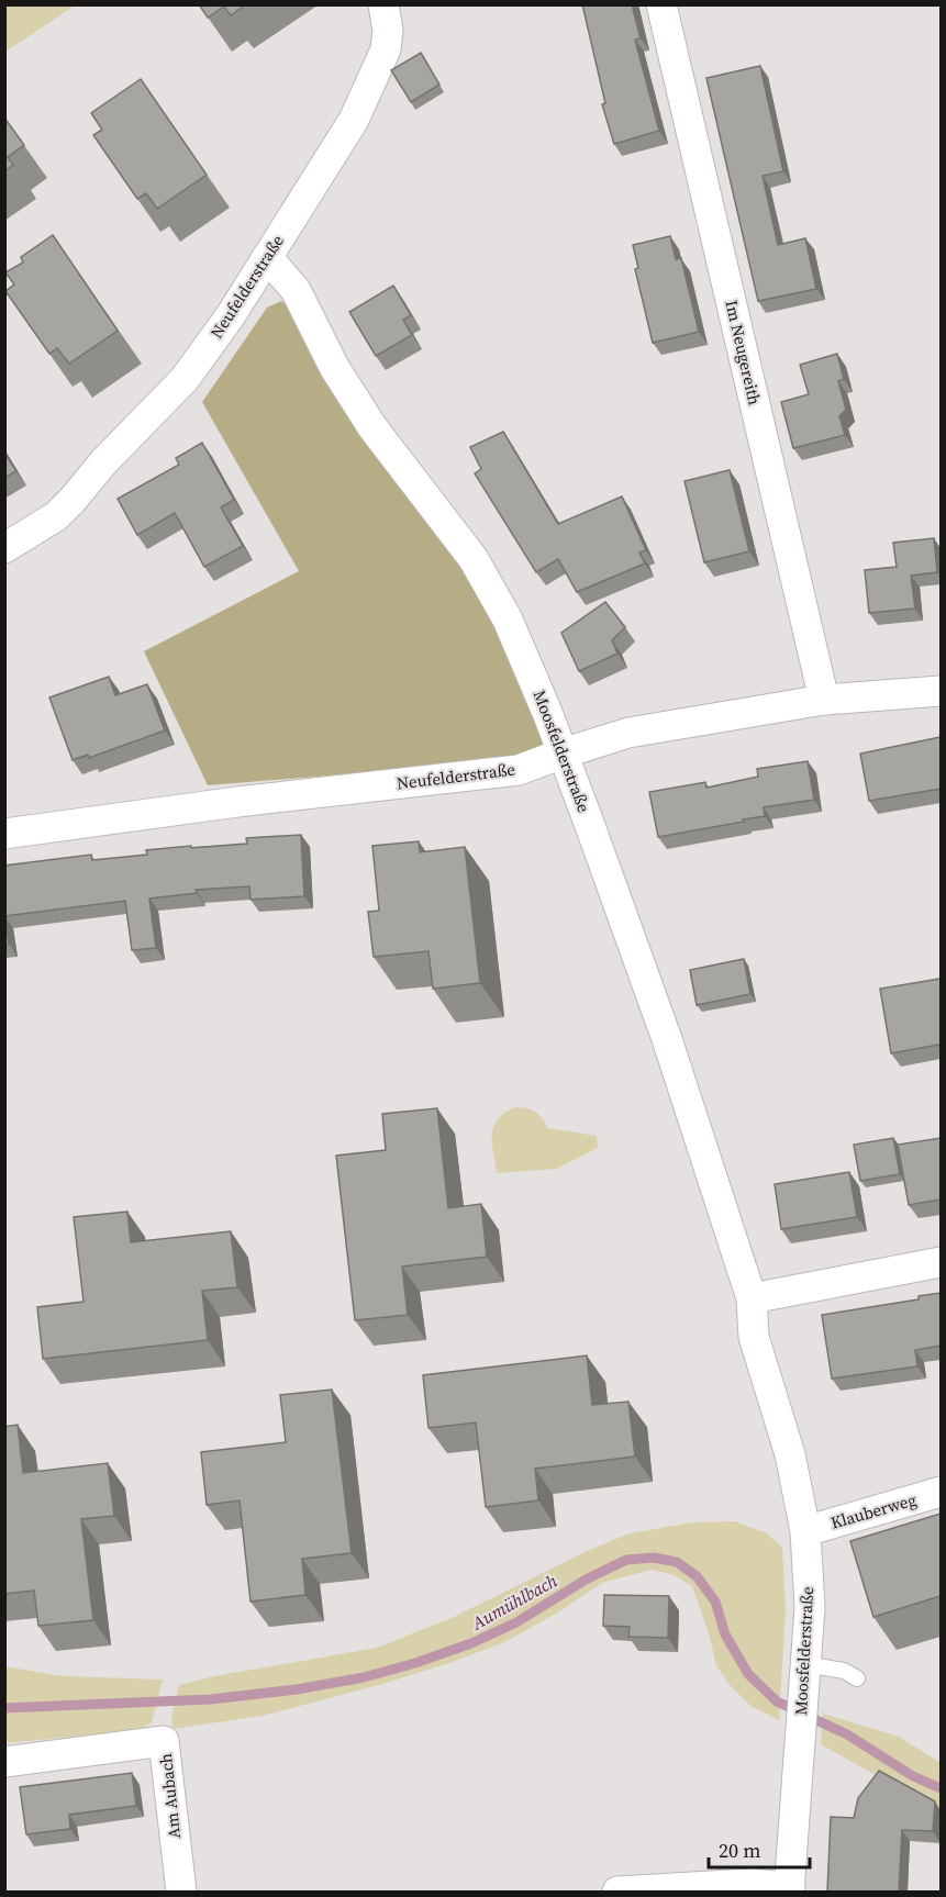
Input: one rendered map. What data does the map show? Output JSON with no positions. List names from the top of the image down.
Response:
{
  "streets": {
    "street": [
      "Neufelderstraße",
      "Im Neugereith",
      "Moosfelderstraße",
      "Klauberweg",
      "Am Aubach"
    ]
  },
  "crossings": [
    ["Neufelderstraße", "Im Neugereith"],
    ["Neufelderstraße", "Moosfelderstraße"],
    ["Moosfelderstraße", "Klauberweg"]
  ],
  "water": ["Aumühlbach"],
  "scale_bar": "20 m"
}
